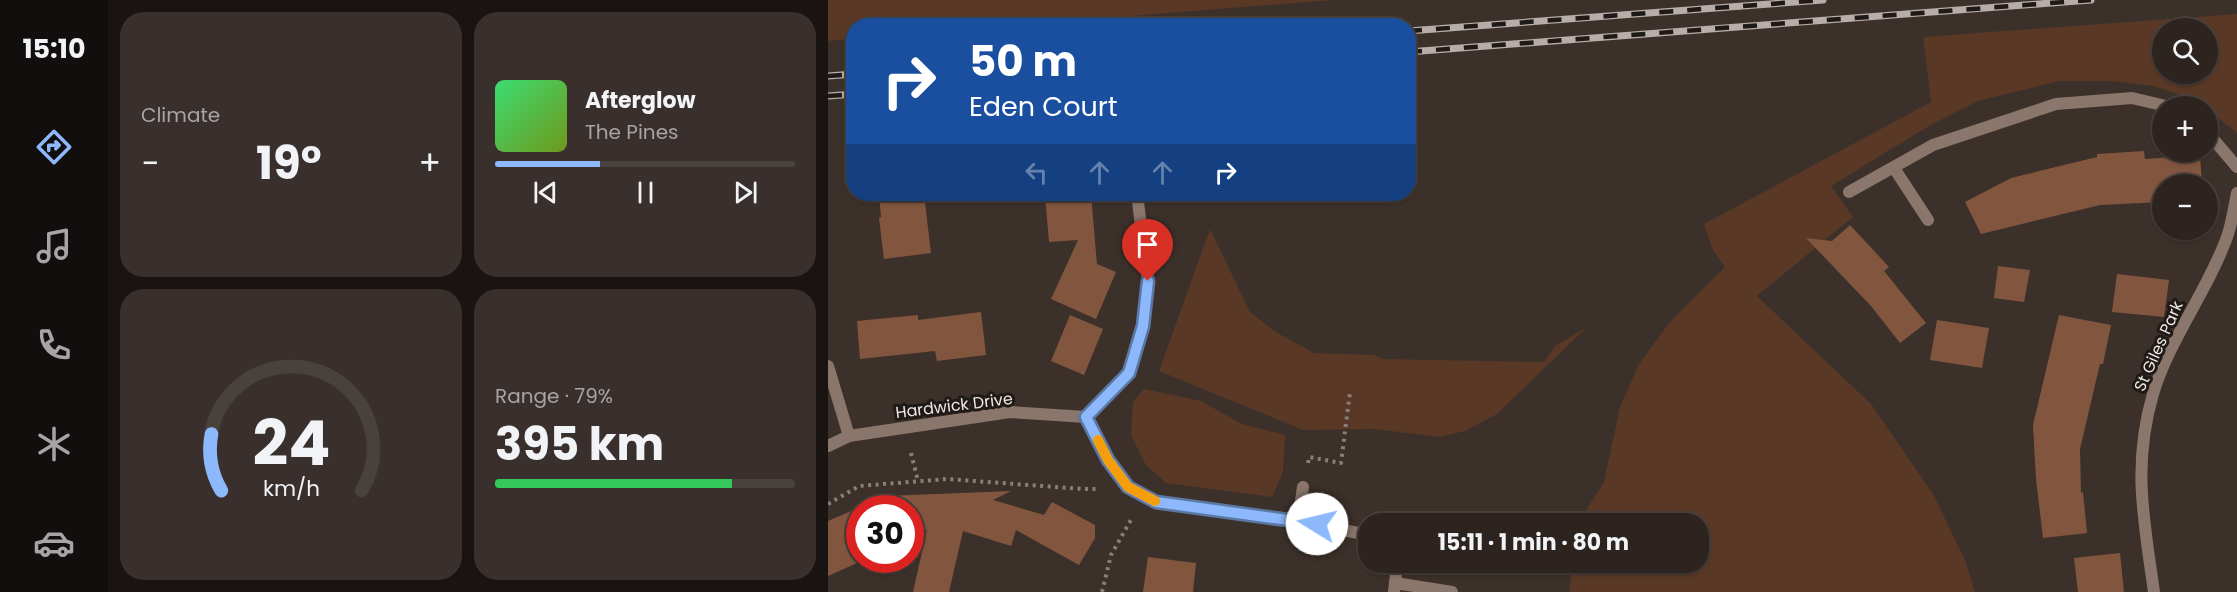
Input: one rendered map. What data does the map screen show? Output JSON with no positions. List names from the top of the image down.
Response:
{
  "streets": {
    "street": ["St Giles Park", "Hardwick Drive"]
  },
  "page": {
    "tabs": "15:10",
    "tile": [
      "Climate",
      ["Range · 79%", "395 km"]
    ],
    "map_buttons": ["+", "−"],
    "turn": ["50 m", "Eden Court"],
    "song": ["Afterglow", "The Pines"],
    "heat": ["−", "19°", "+"],
    "limit": "30",
    "trip": "15:11 · 1 min · 80 m",
    "gauge": ["24", "km/h"]
  }
}
